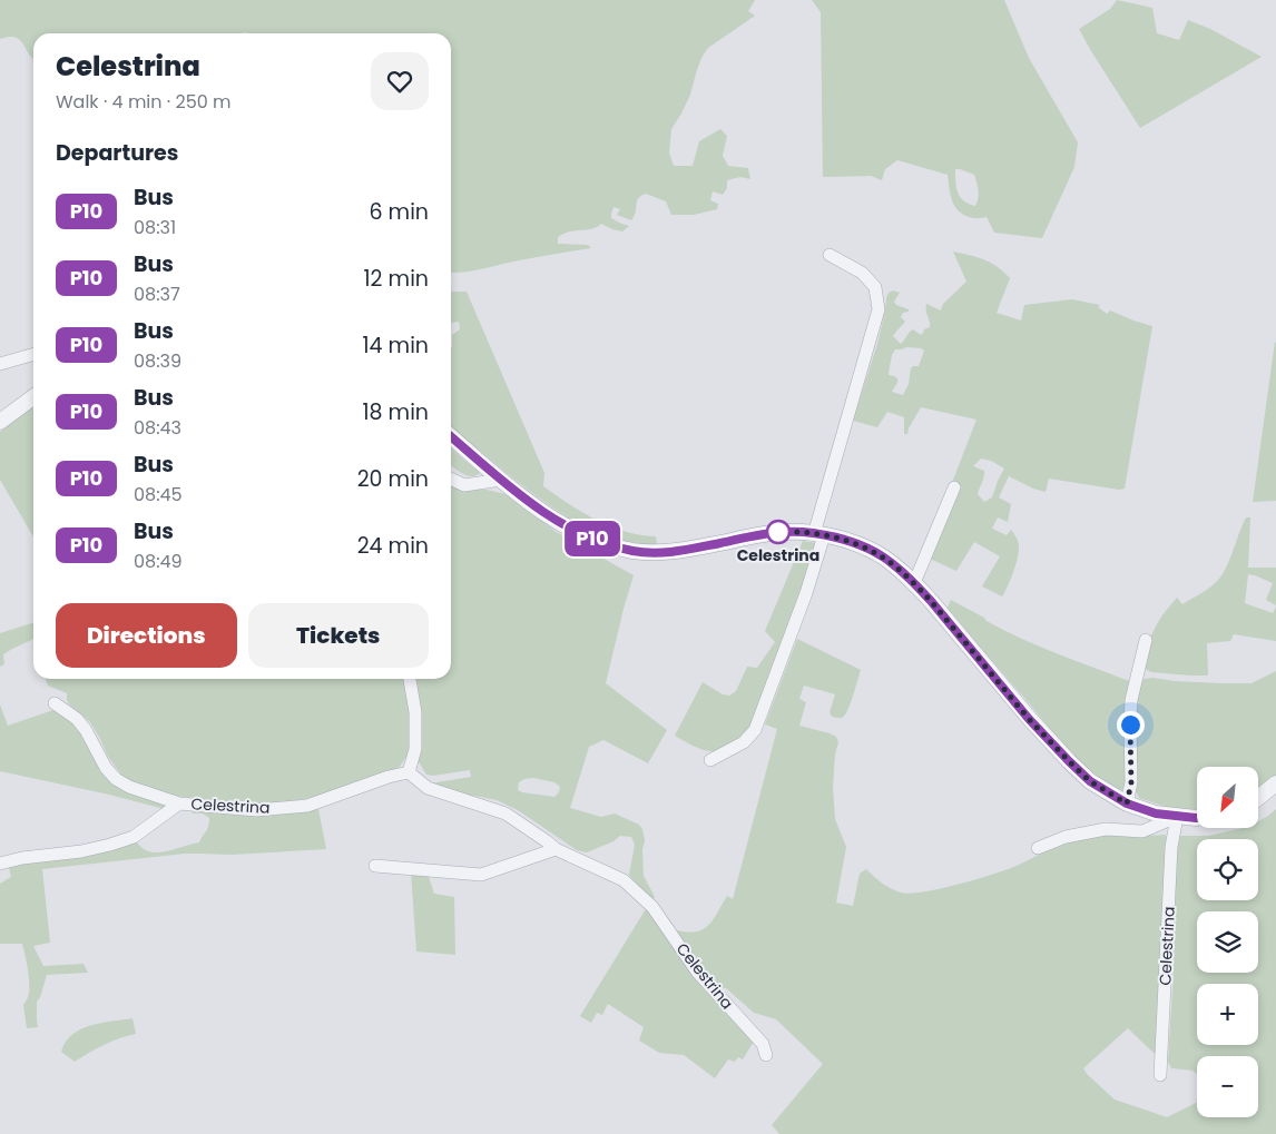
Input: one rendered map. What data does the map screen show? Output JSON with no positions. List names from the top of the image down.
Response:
{
  "streets": {
    "street": ["Celestrina"]
  },
  "places": ["Celestrina"],
  "lines": ["bus line P10"],
  "north": "bottom left",
  "page": {
    "on_map": "P10",
    "heading": [
      ["Celestrina", "Walk · 4 min · 250 m"],
      "Departures"
    ],
    "list": [
      {
        "mark": "P10",
        "name": "Bus",
        "note": "08:31",
        "value": "6 min"
      },
      {
        "mark": "P10",
        "name": "Bus",
        "note": "08:37",
        "value": "12 min"
      },
      {
        "mark": "P10",
        "name": "Bus",
        "note": "08:39",
        "value": "14 min"
      },
      {
        "mark": "P10",
        "name": "Bus",
        "note": "08:43",
        "value": "18 min"
      },
      {
        "mark": "P10",
        "name": "Bus",
        "note": "08:45",
        "value": "20 min"
      },
      {
        "mark": "P10",
        "name": "Bus",
        "note": "08:49",
        "value": "24 min"
      }
    ],
    "buttons": ["Directions", "Tickets"],
    "map_buttons": ["+", "−"]
  }
}
